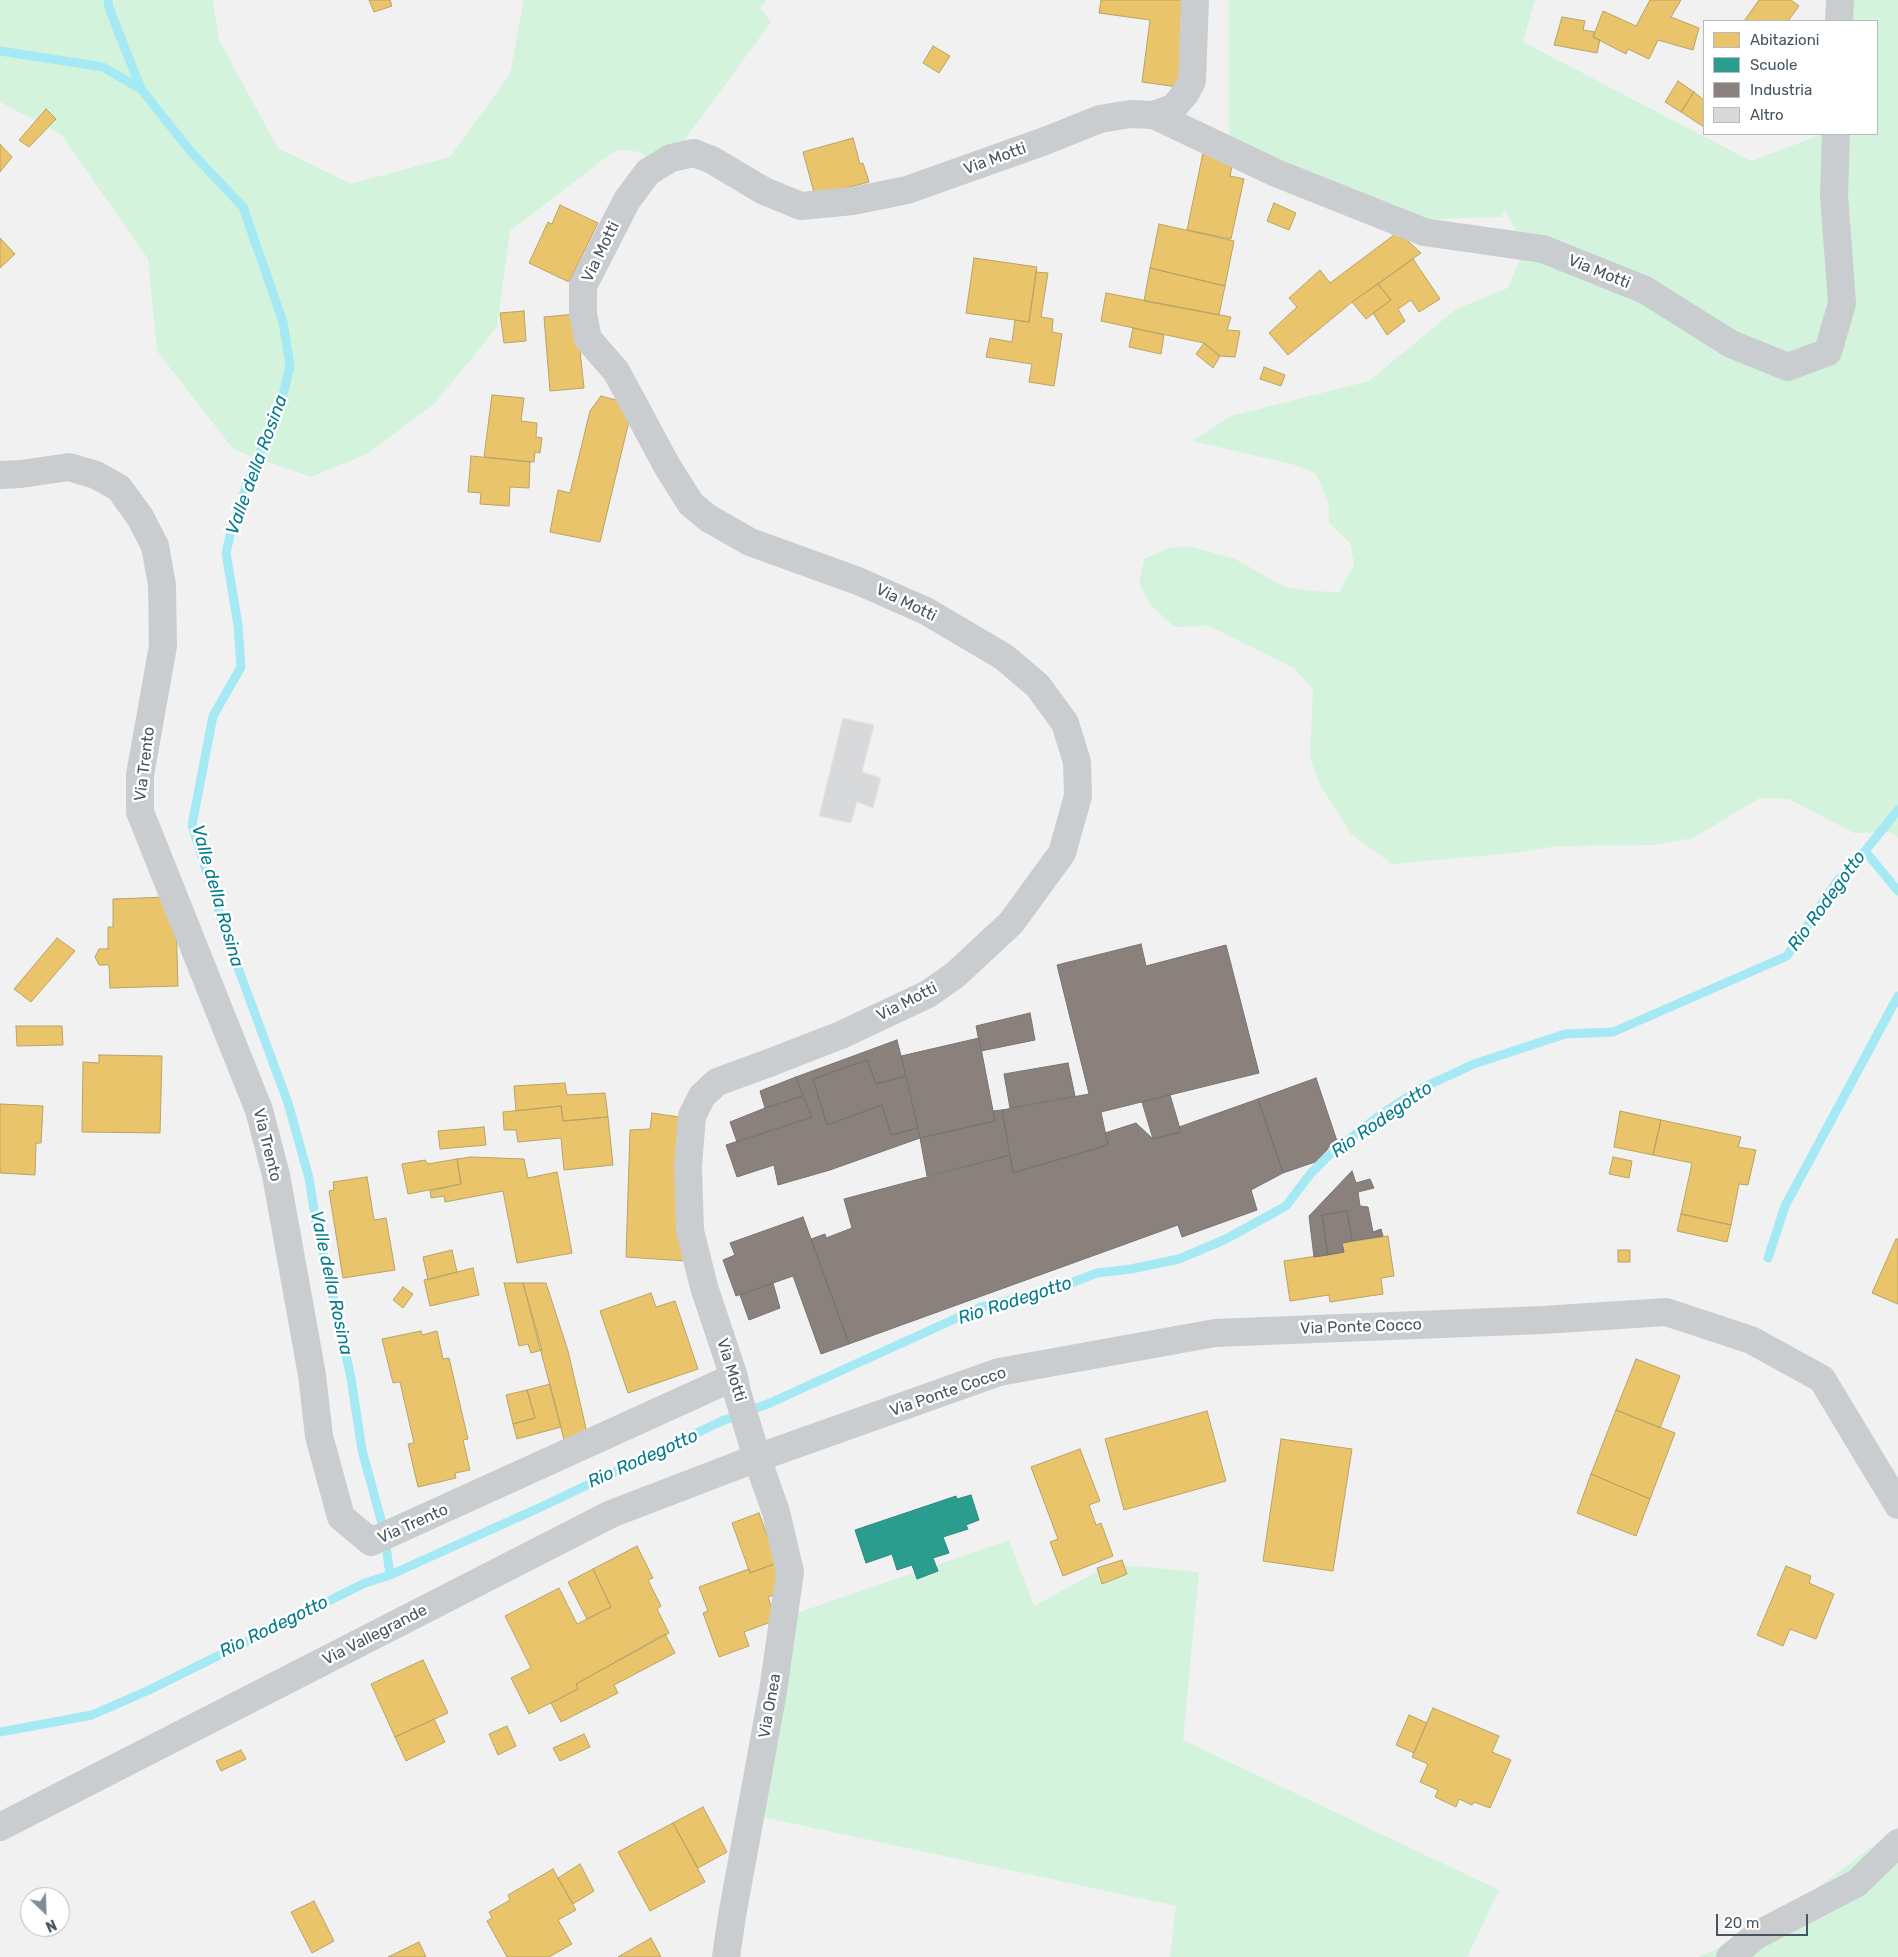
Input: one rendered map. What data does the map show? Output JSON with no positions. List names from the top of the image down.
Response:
{
  "streets": {
    "street": [
      "Via Motti",
      "Via Trento",
      "Via Ponte Cocco",
      "Via Vallegrande",
      "Via Onea"
    ]
  },
  "crossings": [
    ["Via Motti", "Via Trento"],
    ["Via Motti", "Via Ponte Cocco"],
    ["Via Motti", "Via Vallegrande"],
    ["Via Motti", "Via Onea"],
    ["Via Ponte Cocco", "Via Vallegrande"],
    ["Via Ponte Cocco", "Via Onea"],
    ["Via Vallegrande", "Via Onea"]
  ],
  "water": ["Valle della Rosina", "Rio Rodegotto"],
  "legend": [
    "Abitazioni",
    "Scuole",
    "Industria",
    "Altro"
  ],
  "scale_bar": "20 m",
  "north": "bottom right"
}
